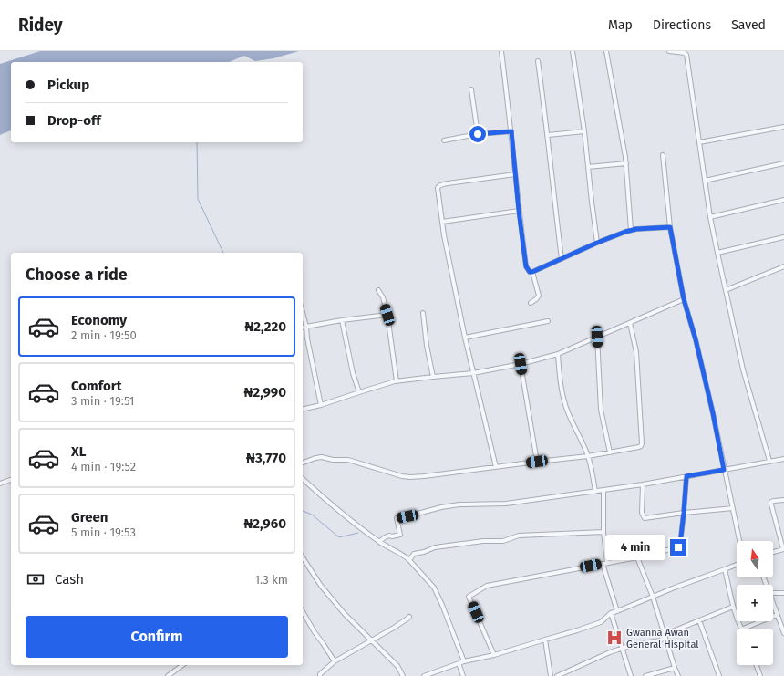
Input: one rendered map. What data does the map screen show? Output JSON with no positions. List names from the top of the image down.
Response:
{
  "places": {
    "hospital": ["Gwanna Awan General Hispital"]
  },
  "north": "top",
  "page": {
    "header": "Ridey",
    "nav": ["Map", "Directions", "Saved"],
    "banner": ["Pickup", "Drop-off"],
    "heading": "Choose a ride",
    "list": [
      {
        "name": "Economy",
        "note": "2 min · 19:50",
        "value": "₦2,220"
      },
      {
        "name": "Comfort",
        "note": "3 min · 19:51",
        "value": "₦2,990"
      },
      {
        "name": "XL",
        "note": "4 min · 19:52",
        "value": "₦3,770"
      },
      {
        "name": "Green",
        "note": "5 min · 19:53",
        "value": "₦2,960"
      }
    ],
    "bubble": "4 min",
    "map_buttons": ["+", "−"],
    "pay": ["Cash", "1.3 km"],
    "buttons": "Confirm"
  }
}
